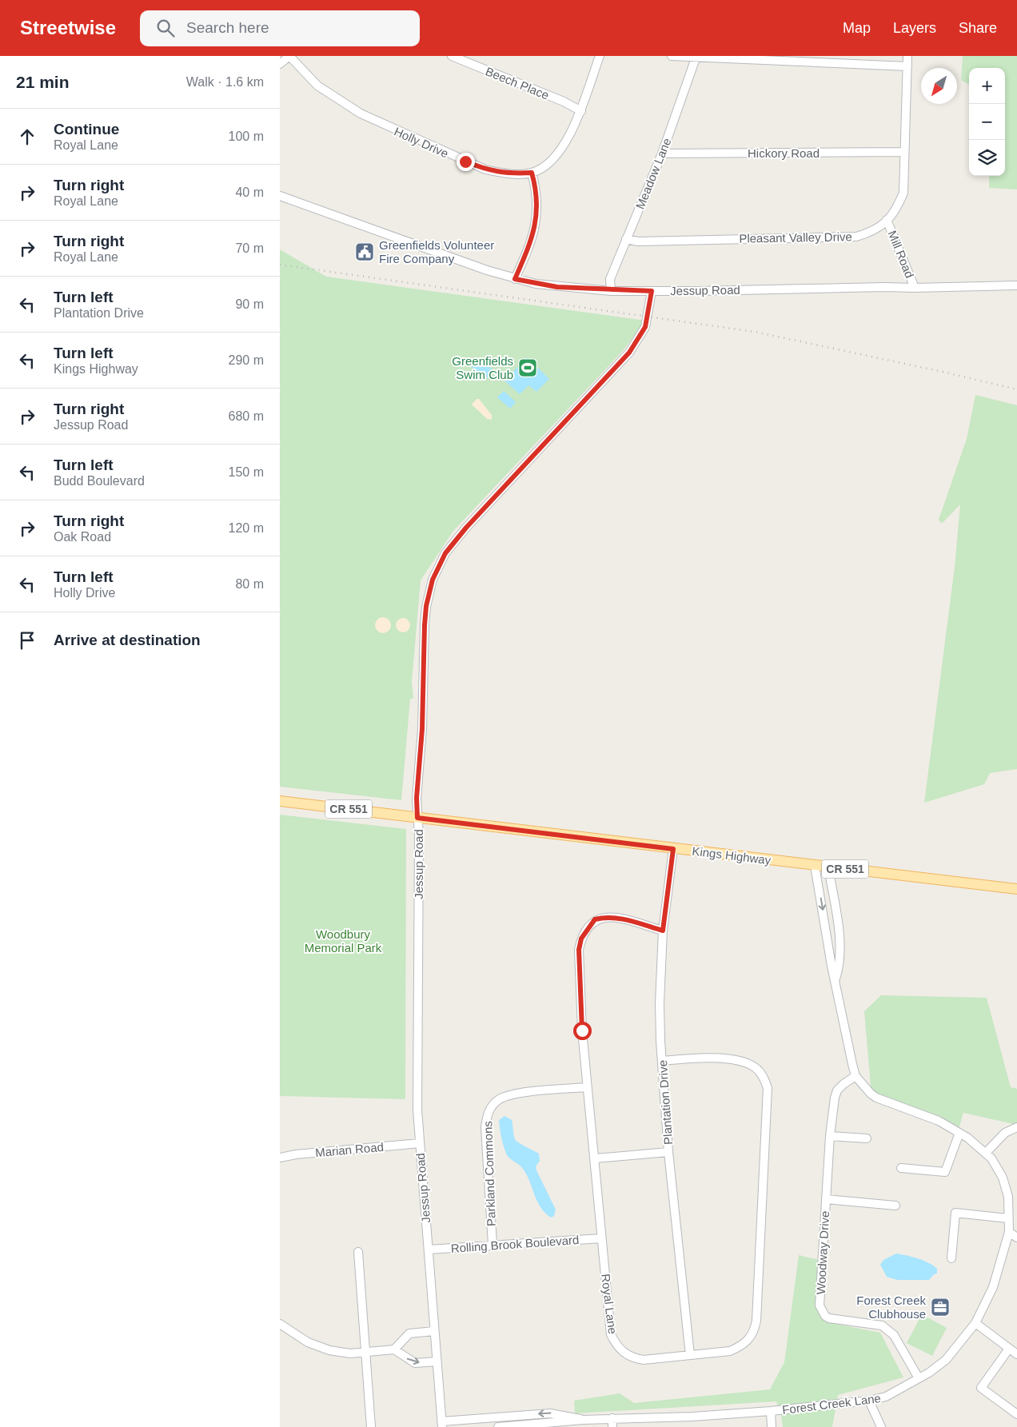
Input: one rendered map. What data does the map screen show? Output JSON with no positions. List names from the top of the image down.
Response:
{
  "streets": {
    "main road": ["CR 551", "Kings Highway"],
    "street": [
      "Beech Place",
      "Holly Drive",
      "Hickory Road",
      "Meadow Lane",
      "Pleasant Valley Drive",
      "Mill Road",
      "Jessup Road",
      "Plantation Drive",
      "Marian Road",
      "Parkland Commons",
      "Rolling Brook Boulevard",
      "Woodway Drive",
      "Royal Lane",
      "Forest Creek Lane"
    ]
  },
  "crossings": [
    ["Hickory Road", "Meadow Lane"],
    ["Hickory Road", "Pleasant Valley Drive"],
    ["Meadow Lane", "Pleasant Valley Drive"],
    ["Pleasant Valley Drive", "Mill Road"],
    ["Mill Road", "Jessup Road"],
    ["Jessup Road", "Kings Highway"],
    ["Jessup Road", "Marian Road"],
    ["Jessup Road", "Rolling Brook Boulevard"],
    ["Jessup Road", "Forest Creek Lane"],
    ["Kings Highway", "Plantation Drive"],
    ["Kings Highway", "Forest Creek Lane"],
    ["Plantation Drive", "Royal Lane"],
    ["Parkland Commons", "Rolling Brook Boulevard"],
    ["Parkland Commons", "Royal Lane"],
    ["Rolling Brook Boulevard", "Royal Lane"],
    ["Woodway Drive", "Forest Creek Lane"]
  ],
  "parks": ["Woodbury Memorial Park"],
  "places": {
    "public building": ["Greenfields Volunteer Fire Company"],
    "sports": ["Greenfields Swim Club"],
    "office": ["Forest Creek Clubhouse"]
  },
  "north": "bottom left",
  "page": {
    "header": "Streetwise",
    "search": "Search here",
    "nav": ["Map", "Layers", "Share"],
    "heading": ["21 min", "Walk · 1.6 km"],
    "map_buttons": ["+", "−"],
    "list": [
      ["Continue", "Royal Lane", "100 m"],
      ["Turn right", "Royal Lane", "40 m"],
      ["Turn right", "Royal Lane", "70 m"],
      ["Turn left", "Plantation Drive", "90 m"],
      ["Turn left", "Kings Highway", "290 m"],
      ["Turn right", "Jessup Road", "680 m"],
      ["Turn left", "Budd Boulevard", "150 m"],
      ["Turn right", "Oak Road", "120 m"],
      ["Turn left", "Holly Drive", "80 m"],
      "Arrive at destination"
    ]
  }
}
